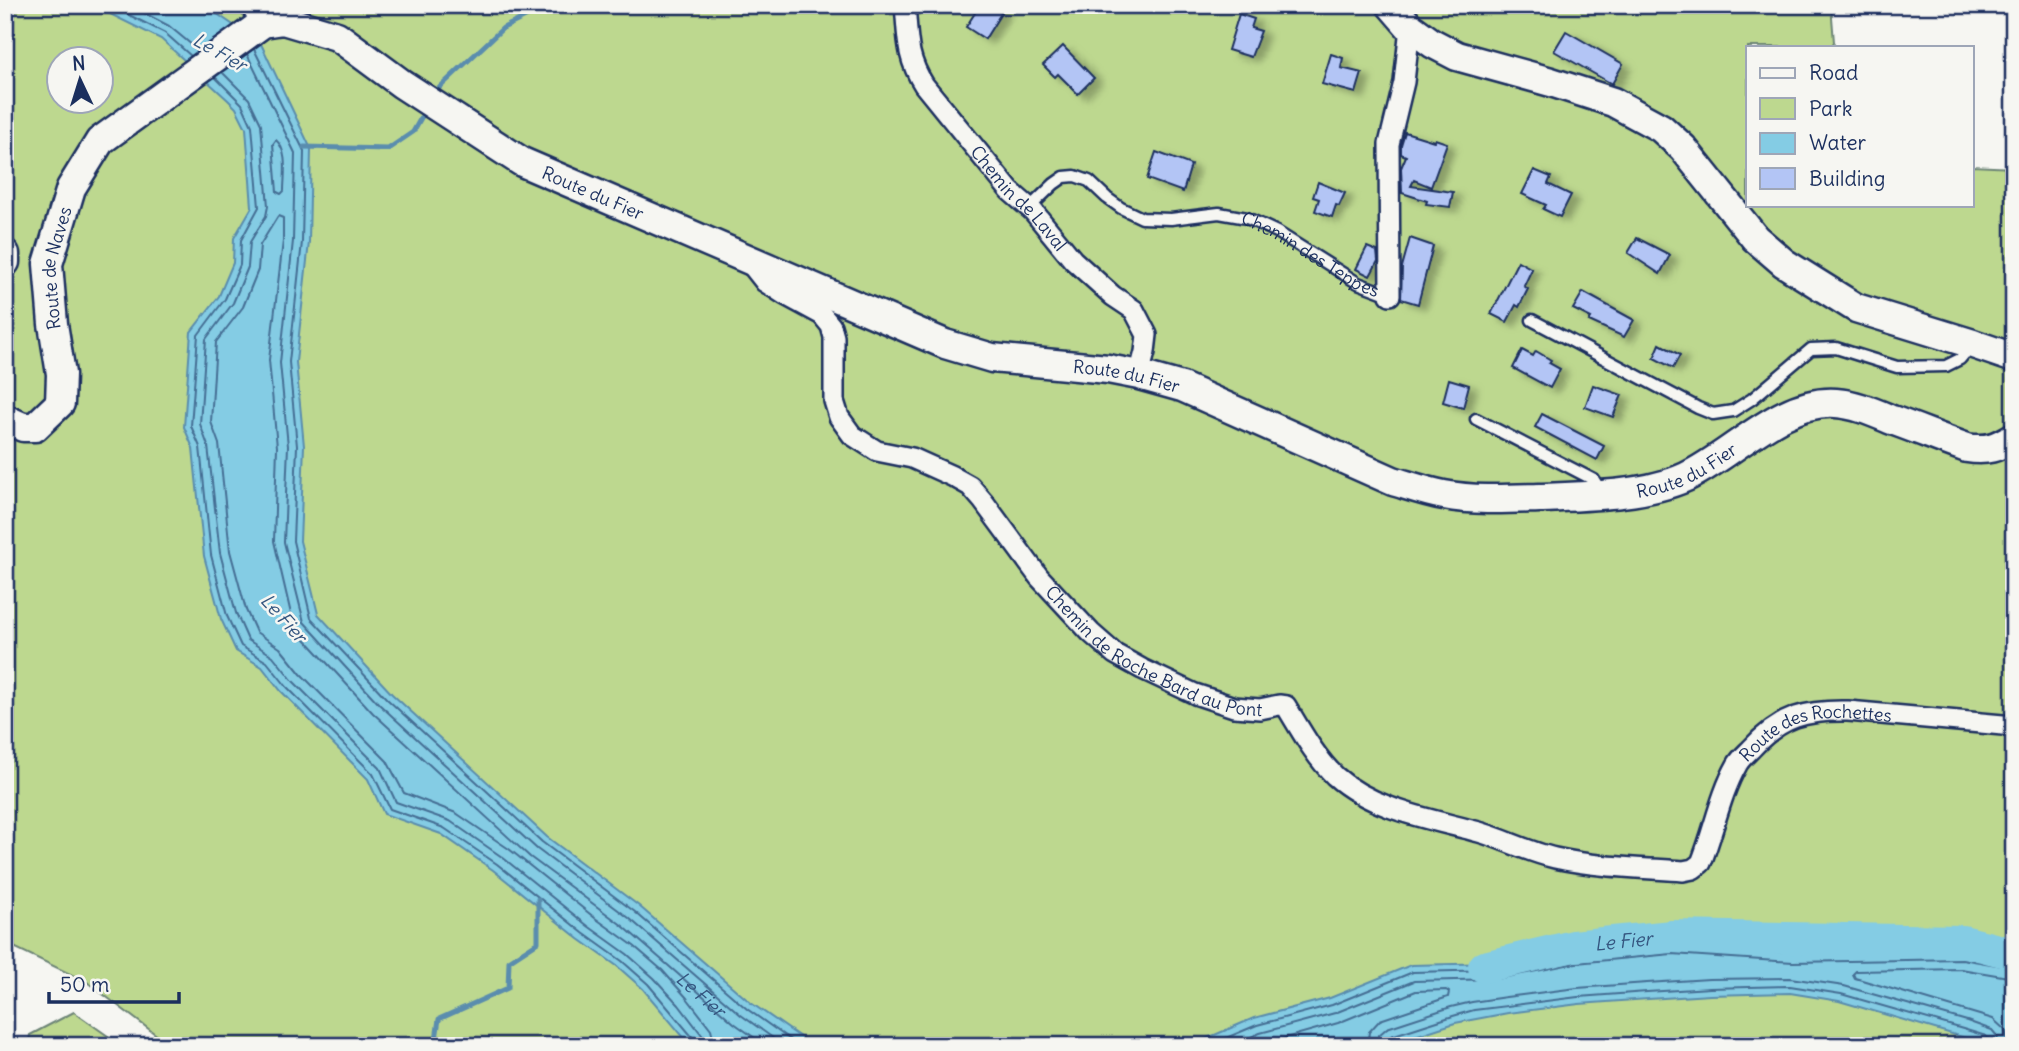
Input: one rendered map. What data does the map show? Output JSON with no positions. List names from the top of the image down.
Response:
{
  "streets": {
    "main road": ["Route du Fier", "Route de Naves"],
    "street": [
      "Chemin de Laval",
      "Chemin des Teppes",
      "Chemin de Roche Bard au Pont",
      "Route des Rochettes"
    ]
  },
  "crossings": [
    ["Route du Fier", "Chemin de Laval"],
    ["Route du Fier", "Route de Naves"],
    ["Route du Fier", "Chemin de Roche Bard au Pont"],
    ["Chemin de Laval", "Chemin des Teppes"],
    ["Chemin de Roche Bard au Pont", "Route des Rochettes"]
  ],
  "water": ["Le Fier"],
  "legend": [
    "Road",
    "Park",
    "Water",
    "Building"
  ],
  "scale_bar": "50 m",
  "north": "top"
}
